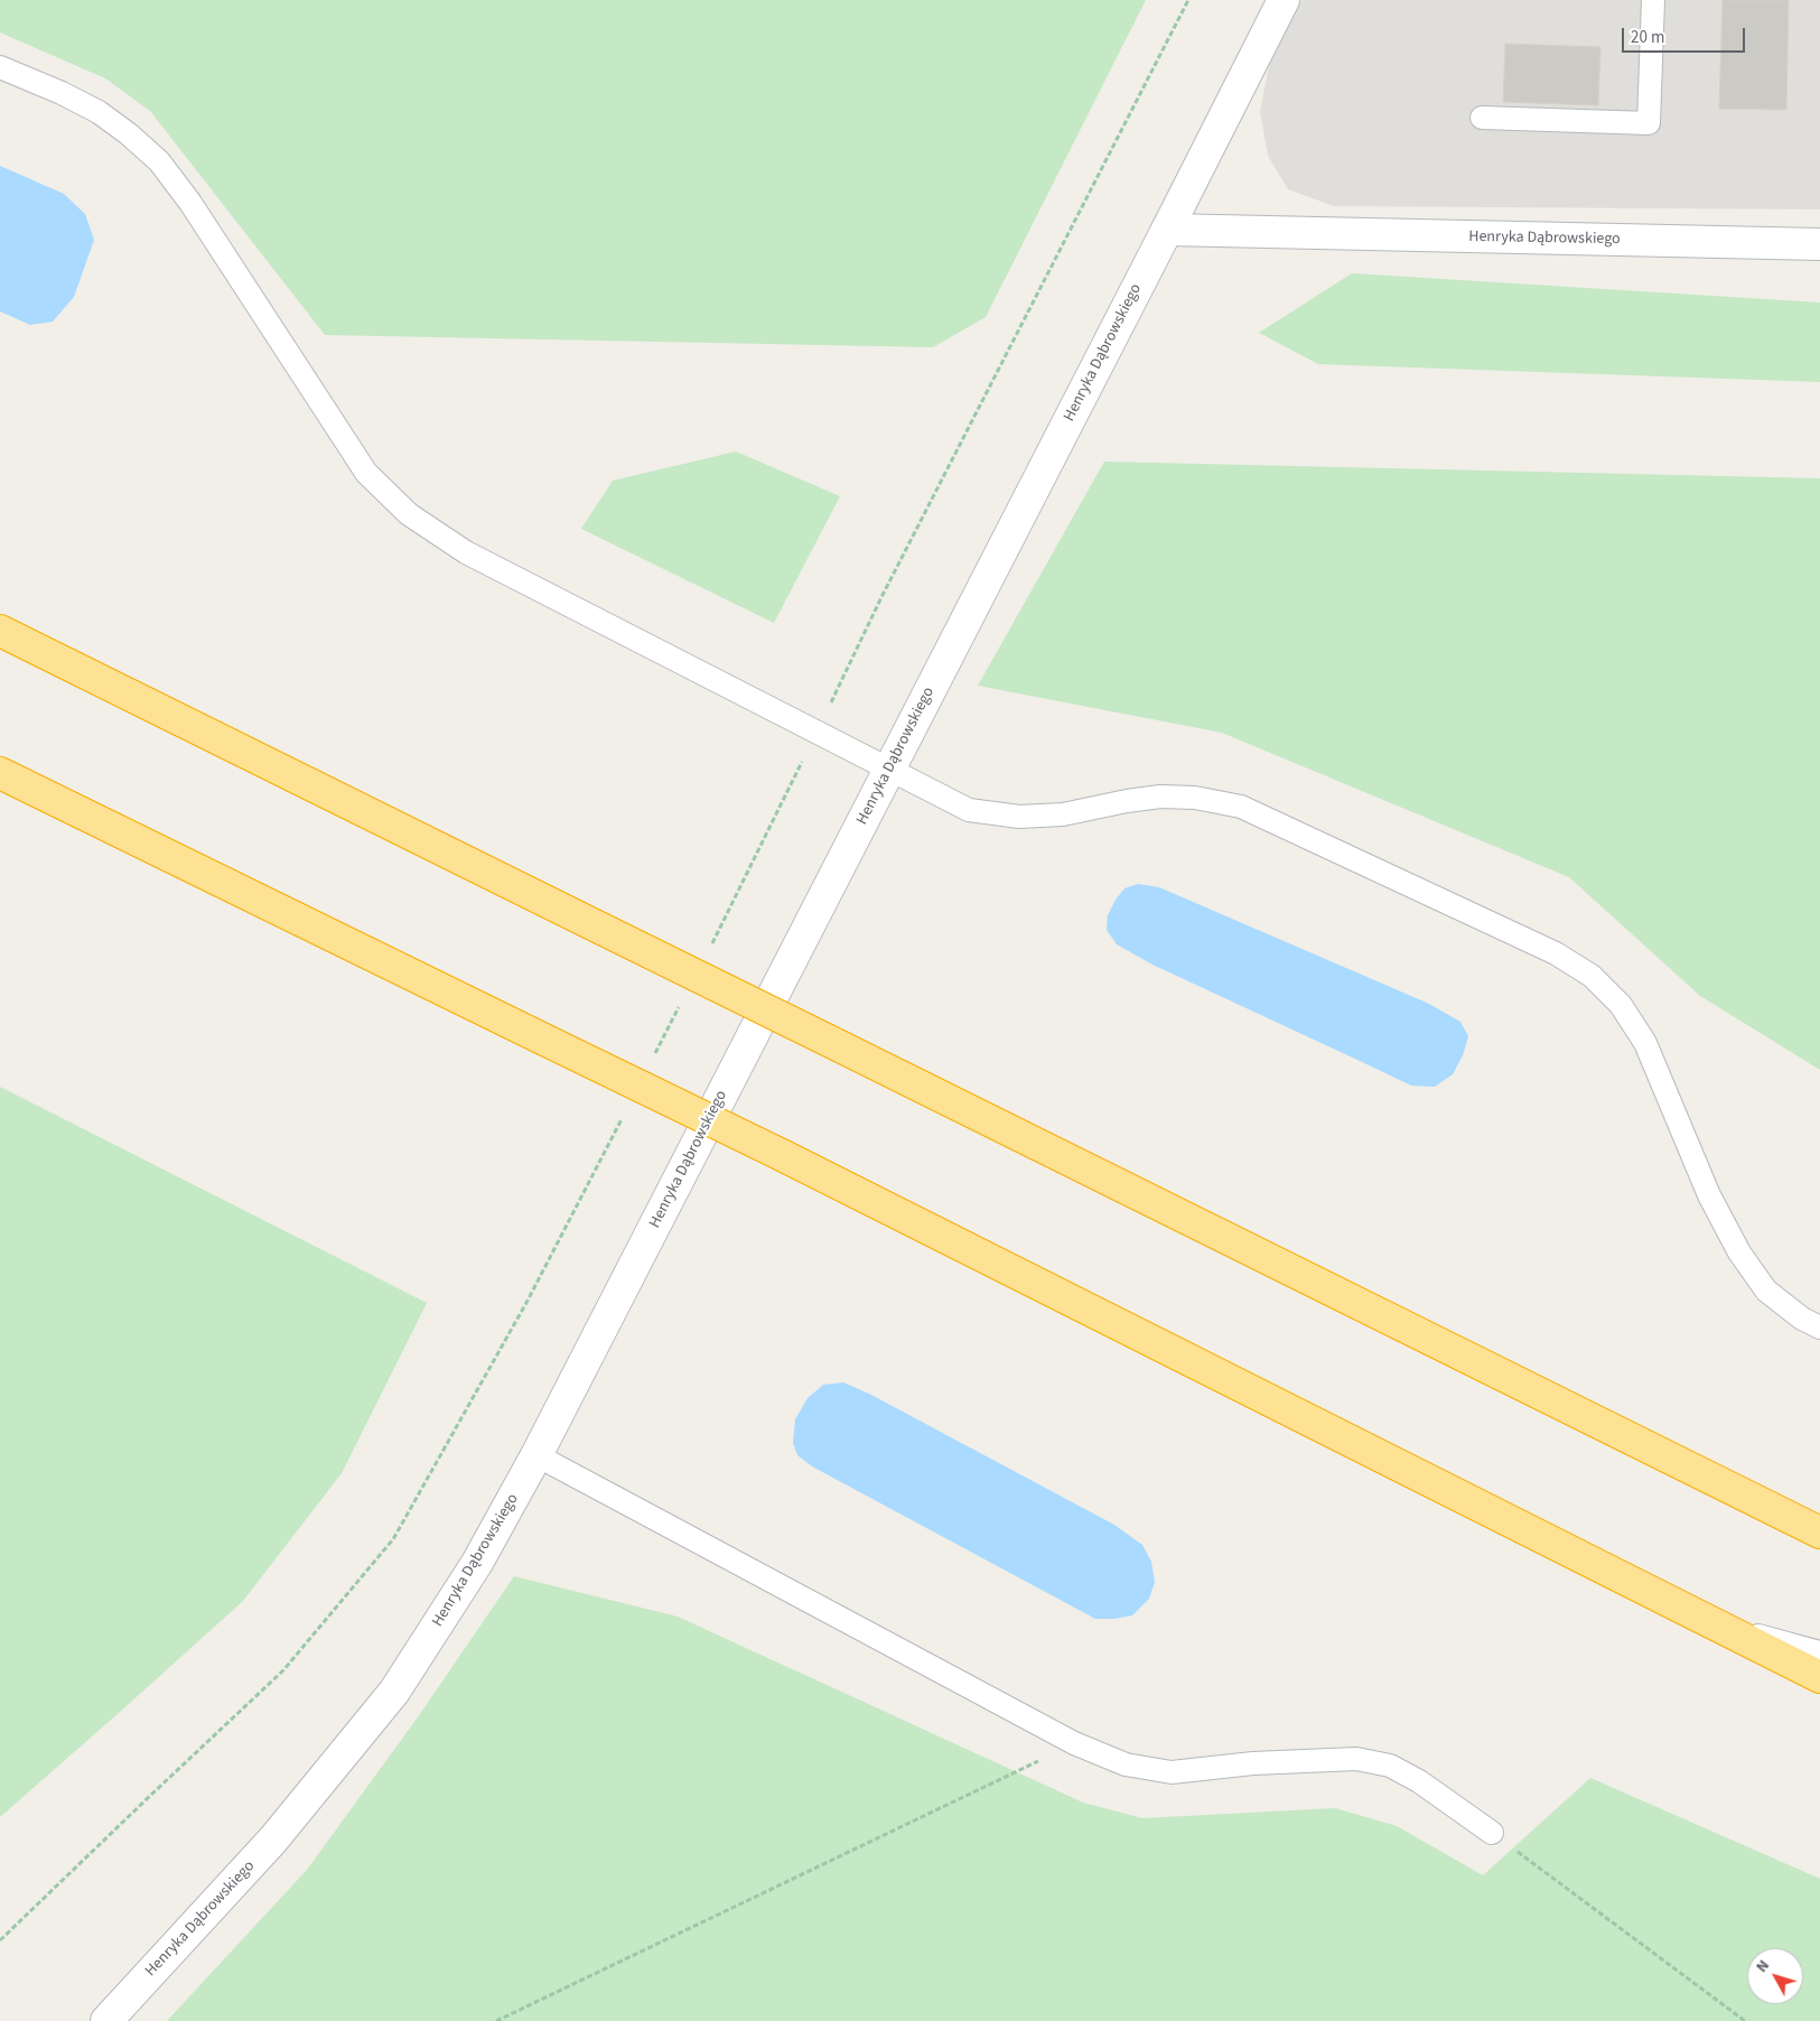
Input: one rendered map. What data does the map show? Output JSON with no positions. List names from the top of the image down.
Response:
{
  "streets": {
    "street": ["Henryka Dąbrowskiego"]
  },
  "scale_bar": "20 m",
  "north": "top left"
}
